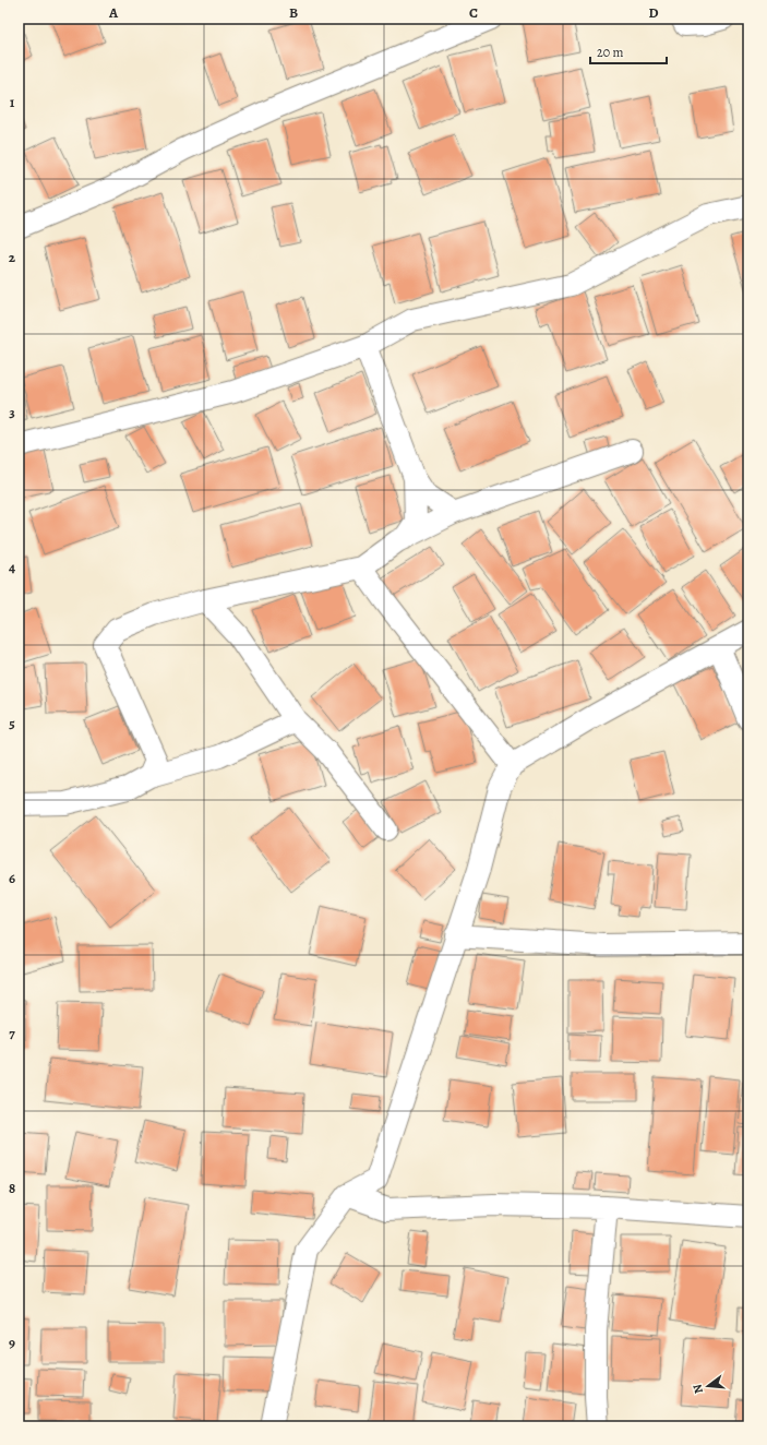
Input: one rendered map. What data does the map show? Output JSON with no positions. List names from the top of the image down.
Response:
{
  "scale_bar": "20 m",
  "north": "left",
  "grid": {
    "columns": [
      "A",
      "B",
      "C",
      "D"
    ],
    "rows": [
      "1",
      "2",
      "3",
      "4",
      "5",
      "6",
      "7",
      "8",
      "9"
    ]
  }
}
